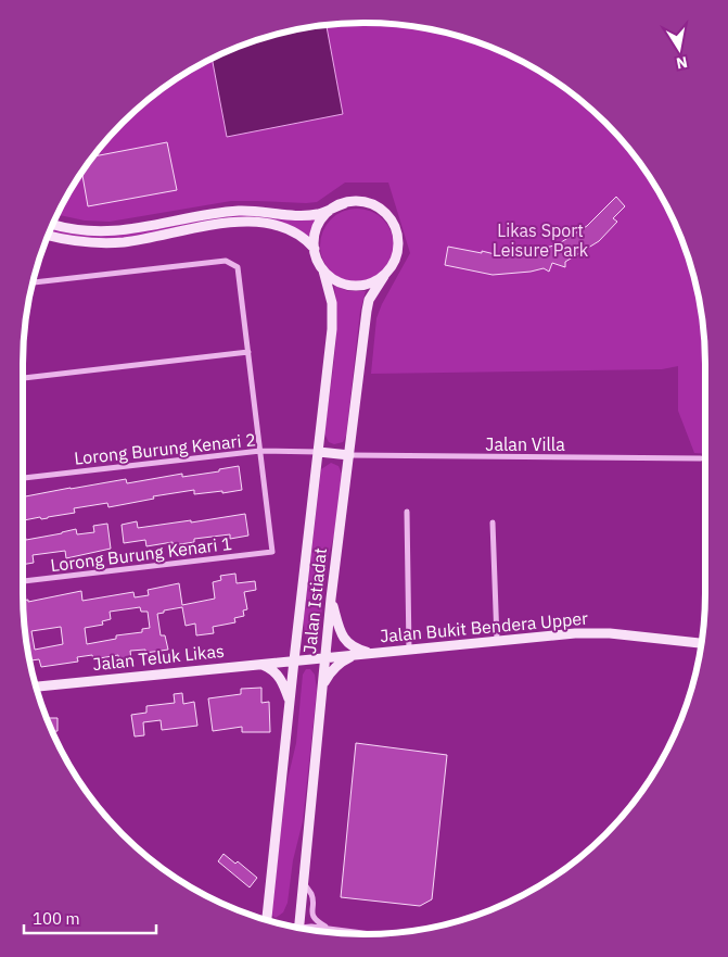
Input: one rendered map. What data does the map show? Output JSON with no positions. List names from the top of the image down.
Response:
{
  "streets": {
    "main road": ["Jalan Istiadat", "Jalan Bukit Bendera Upper", "Jalan Teluk Likas"],
    "street": ["Jalan Villa", "Lorong Burung Kenari 2", "Lorong Burung Kenari 1"]
  },
  "crossings": [
    ["Jalan Villa", "Jalan Istiadat"],
    ["Lorong Burung Kenari 2", "Lorong Burung Kenari 1"],
    ["Lorong Burung Kenari 2", "Jalan Istiadat"],
    ["Jalan Istiadat", "Jalan Bukit Bendera Upper"],
    ["Jalan Istiadat", "Jalan Teluk Likas"],
    ["Jalan Bukit Bendera Upper", "Jalan Teluk Likas"]
  ],
  "parks": ["Likas Sport Leisure Park"],
  "scale_bar": "100 m",
  "north": "bottom"
}
